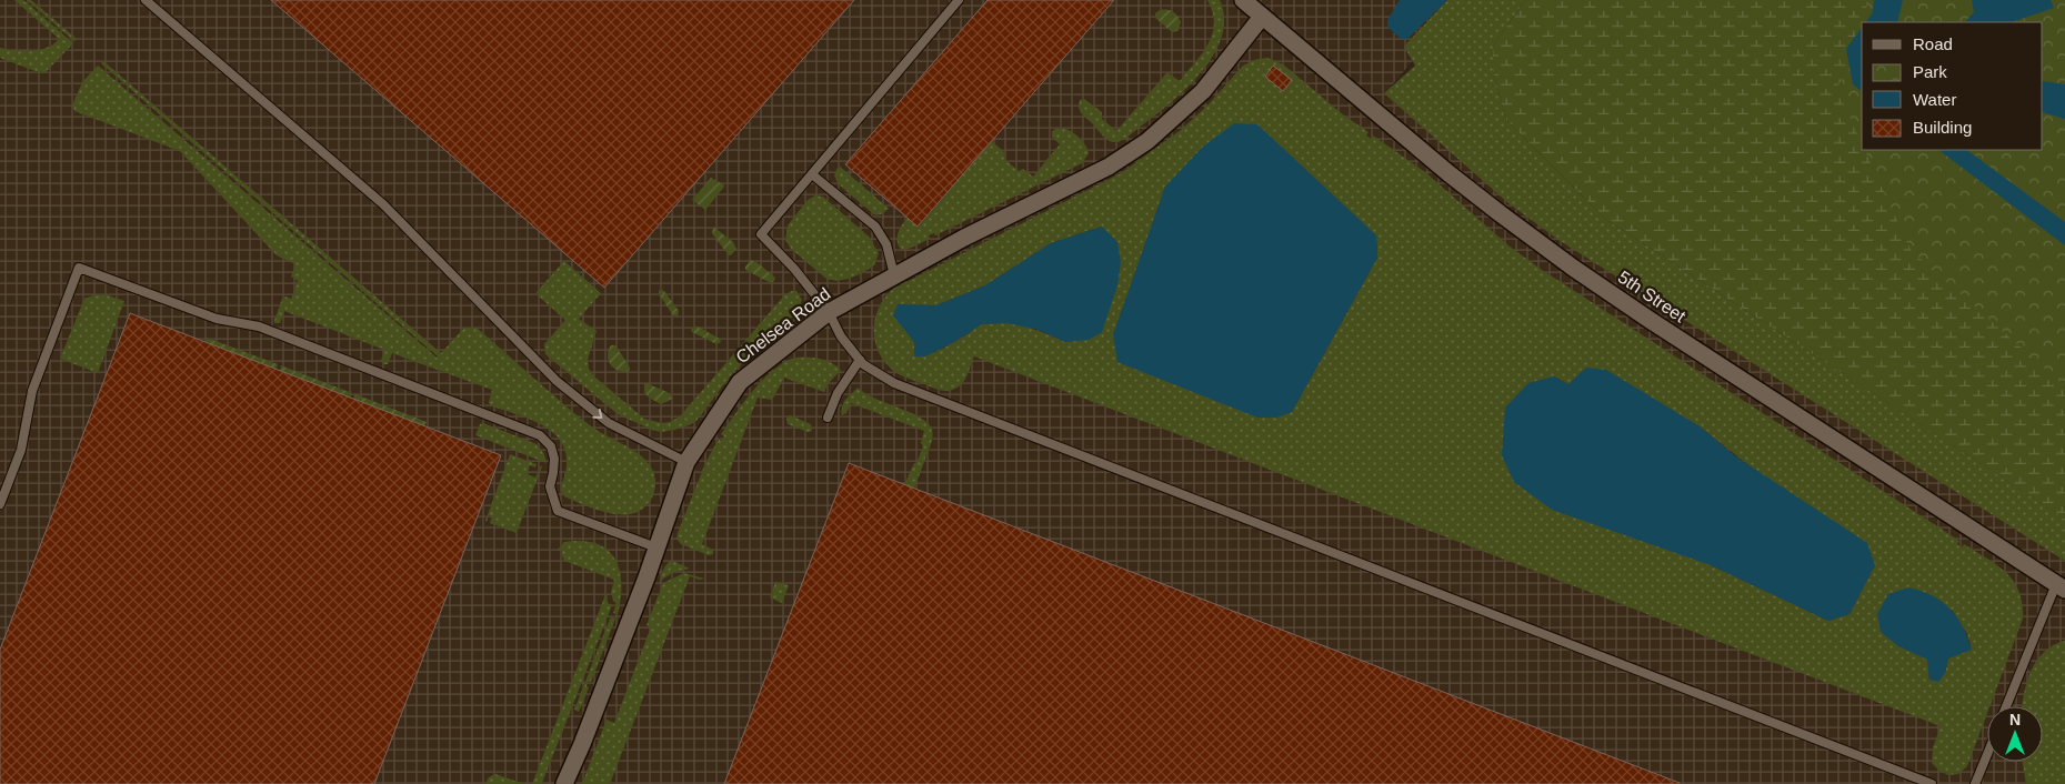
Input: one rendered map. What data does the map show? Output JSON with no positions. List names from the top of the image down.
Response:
{
  "streets": {
    "street": ["5th Street", "Chelsea Road"]
  },
  "crossings": [
    ["5th Street", "Chelsea Road"]
  ],
  "legend": [
    "Road",
    "Park",
    "Water",
    "Building"
  ],
  "north": "top"
}
